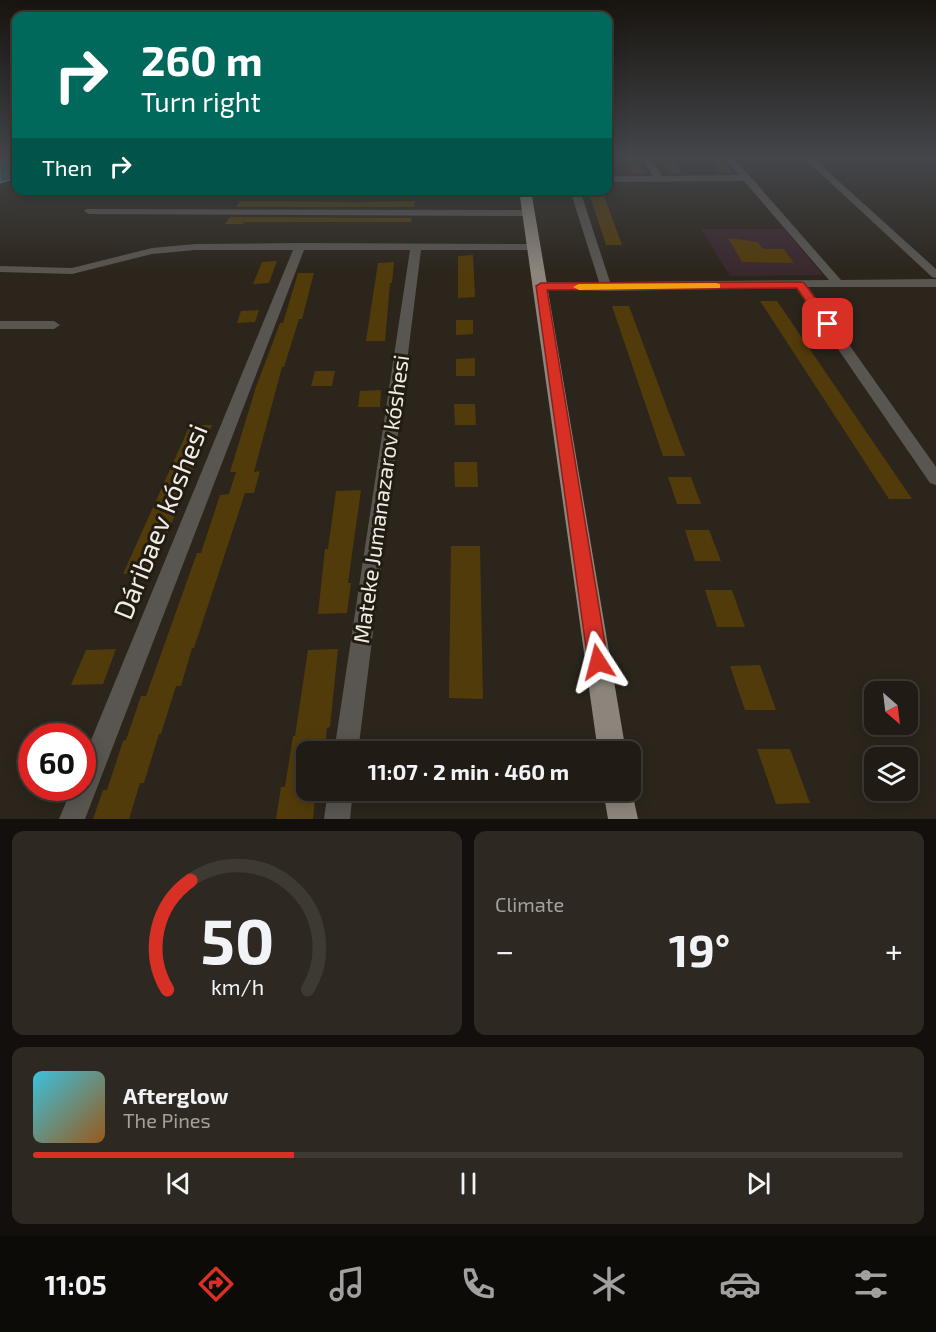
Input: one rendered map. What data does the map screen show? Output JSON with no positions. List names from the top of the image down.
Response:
{
  "streets": {
    "street": ["Mateke Jumanazarov kóshesi", "Dáribaev kóshesi"]
  },
  "north": "bottom right",
  "page": {
    "turn": ["260 m", "Turn right"],
    "then": "Then",
    "limit": "60",
    "trip": "11:07 · 2 min · 460 m",
    "tile": "Climate",
    "heat": ["−", "19°", "+"],
    "song": ["Afterglow", "The Pines"],
    "tabs": "11:05",
    "gauge": ["50", "km/h"]
  }
}
